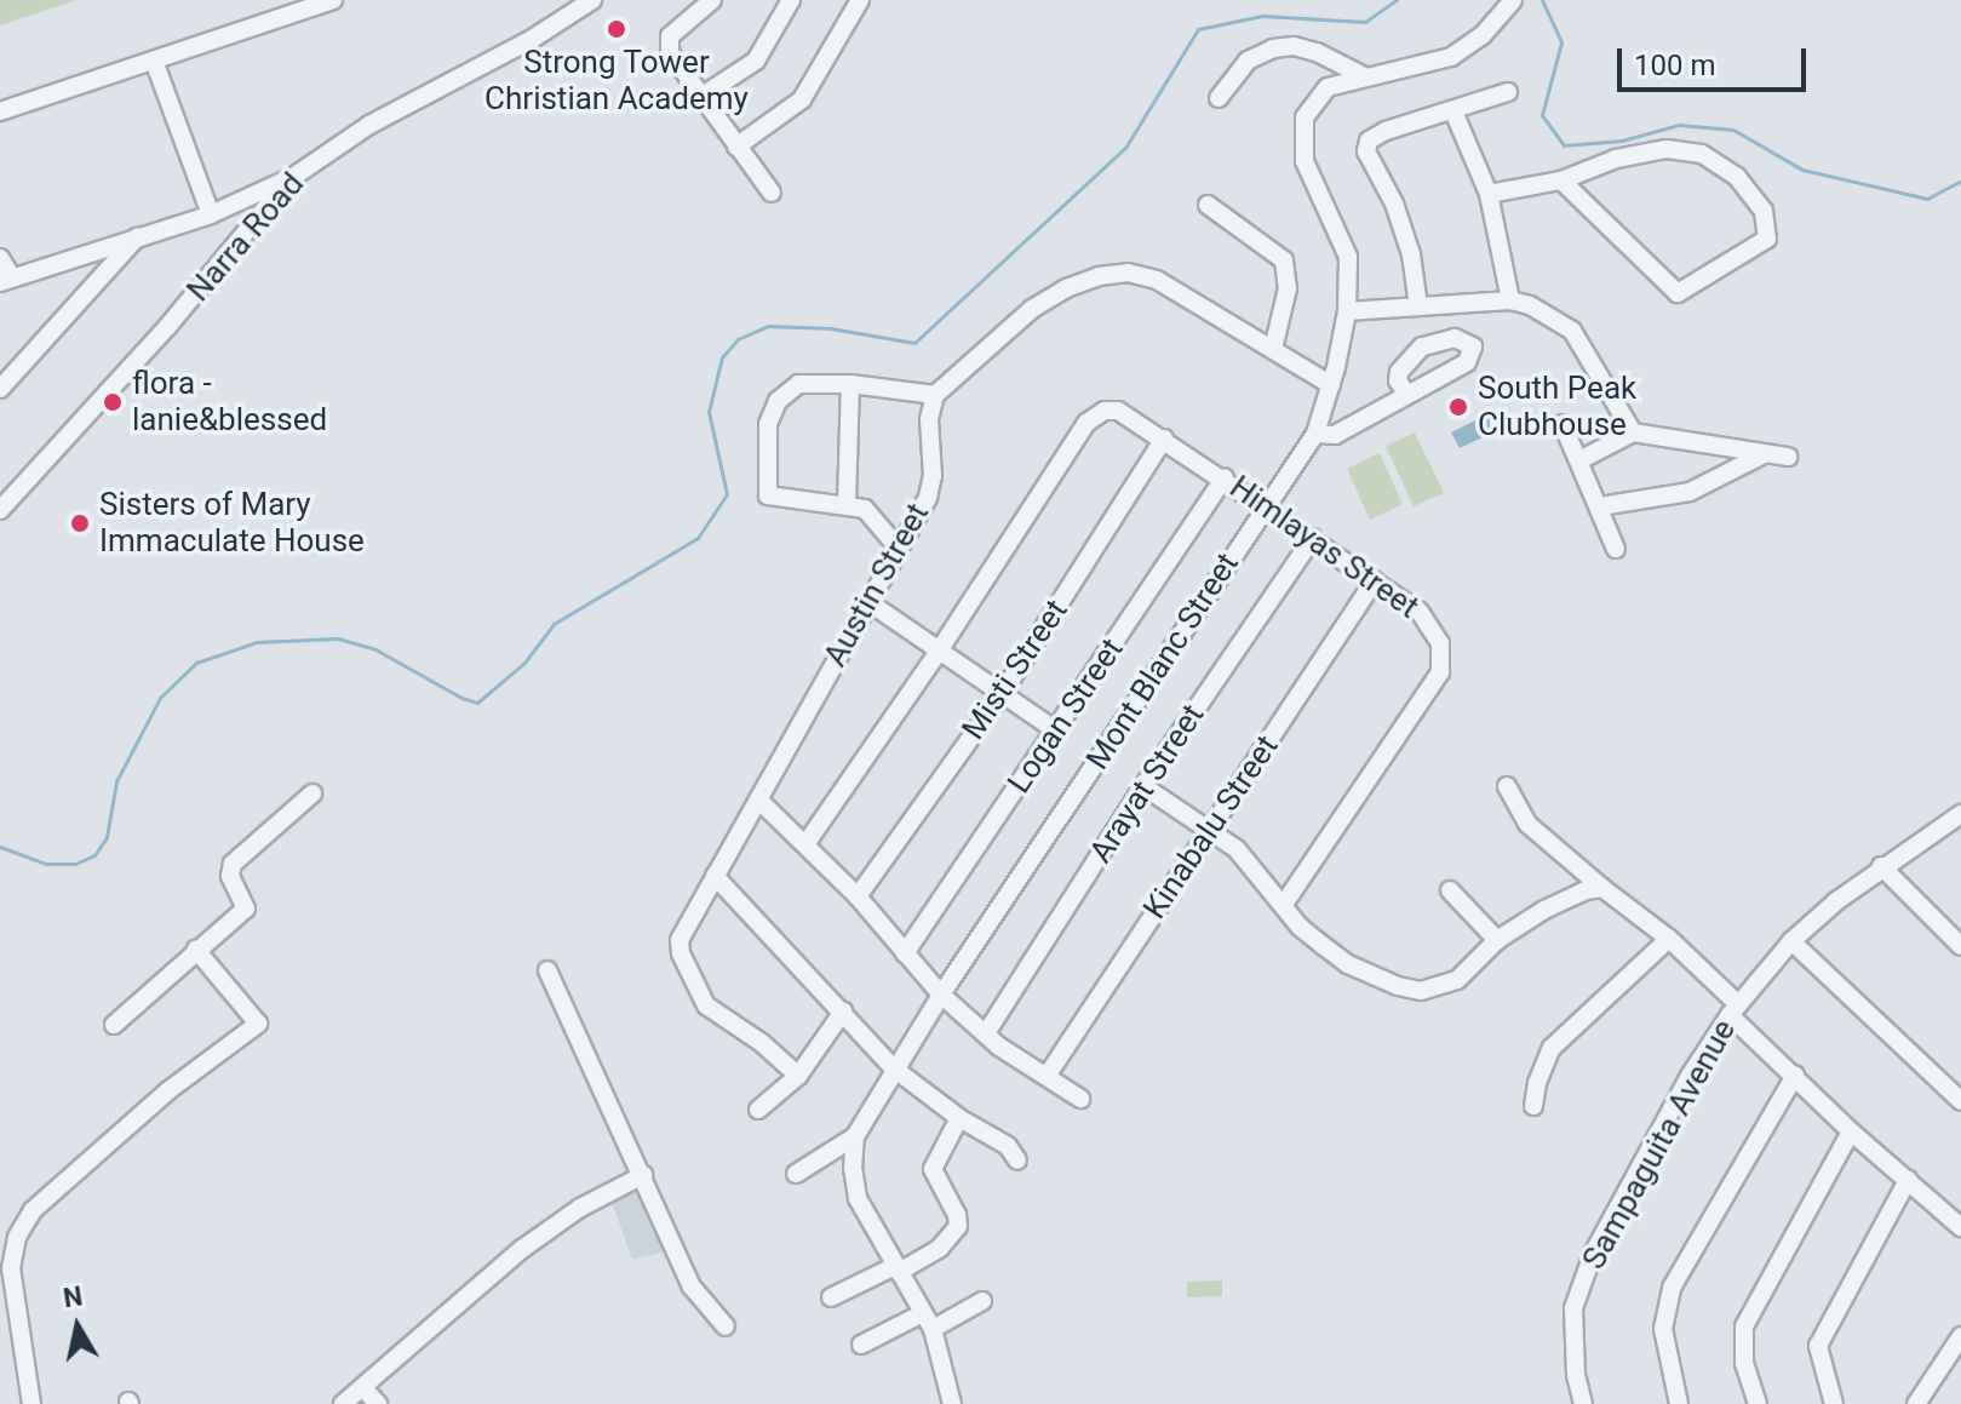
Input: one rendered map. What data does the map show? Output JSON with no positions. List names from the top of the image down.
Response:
{
  "streets": {
    "street": [
      "Narra Road",
      "Himlayas Street",
      "Austin Street",
      "Mont Blanc Street",
      "Misti Street",
      "Logan Street",
      "Arayat Street",
      "Kinabalu Street",
      "Sampaguita Avenue"
    ]
  },
  "crossings": [
    ["Himlayas Street", "Mont Blanc Street"],
    ["Himlayas Street", "Misti Street"],
    ["Himlayas Street", "Logan Street"],
    ["Himlayas Street", "Arayat Street"],
    ["Himlayas Street", "Kinabalu Street"]
  ],
  "places": [
    "Strong Tower Christian Academy",
    "flora - lanie&blessed",
    "South Peak Clubhouse",
    "Sisters of Mary Immaculate House"
  ],
  "scale_bar": "100 m",
  "north": "top"
}
